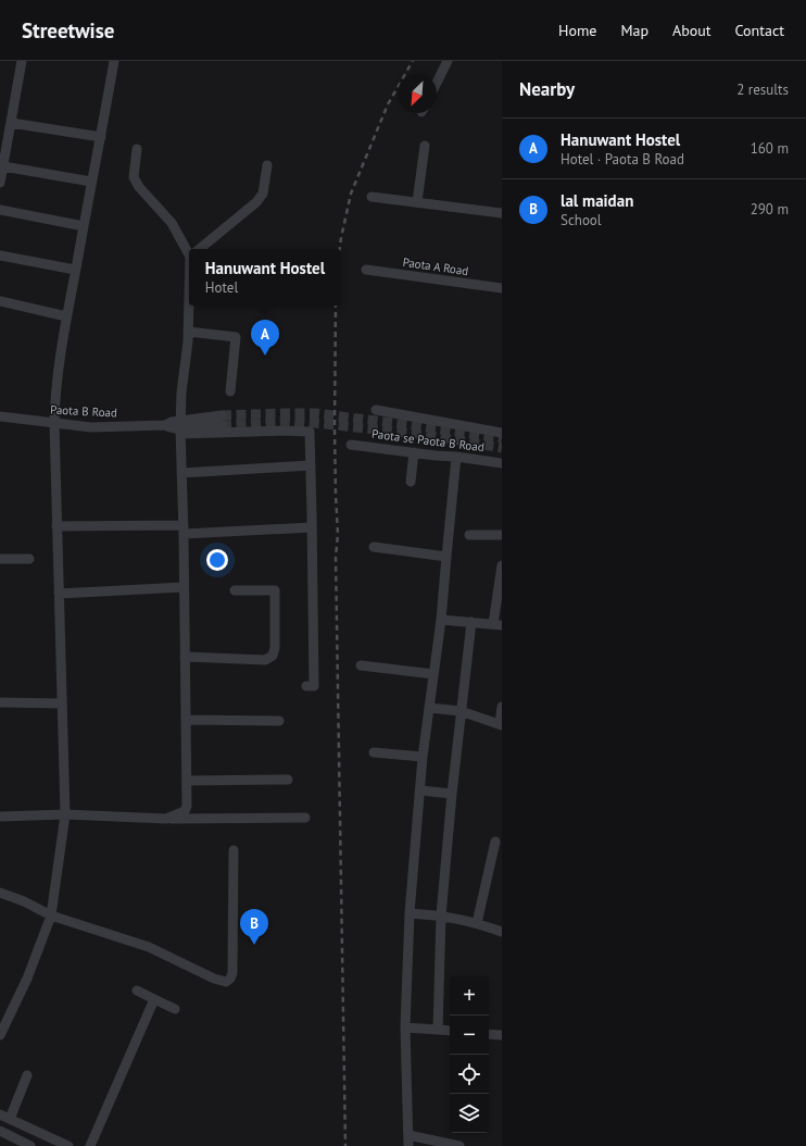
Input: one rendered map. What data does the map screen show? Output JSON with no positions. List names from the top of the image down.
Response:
{
  "streets": {
    "street": ["Paota A Road", "Paota B Road", "Paota se Paota B Road"]
  },
  "north": "bottom left",
  "page": {
    "header": "Streetwise",
    "nav": [
      "Home",
      "Map",
      "About",
      "Contact"
    ],
    "heading": ["Nearby", "2 results"],
    "list": [
      {
        "mark": "A",
        "name": "Hanuwant Hostel",
        "note": "Hotel · Paota B Road",
        "value": "160 m"
      },
      {
        "mark": "B",
        "name": "lal maidan",
        "note": "School",
        "value": "290 m"
      }
    ],
    "popup": ["Hanuwant Hostel", "Hotel"],
    "pins": ["A", "B"],
    "map_buttons": ["+", "−"]
  }
}
